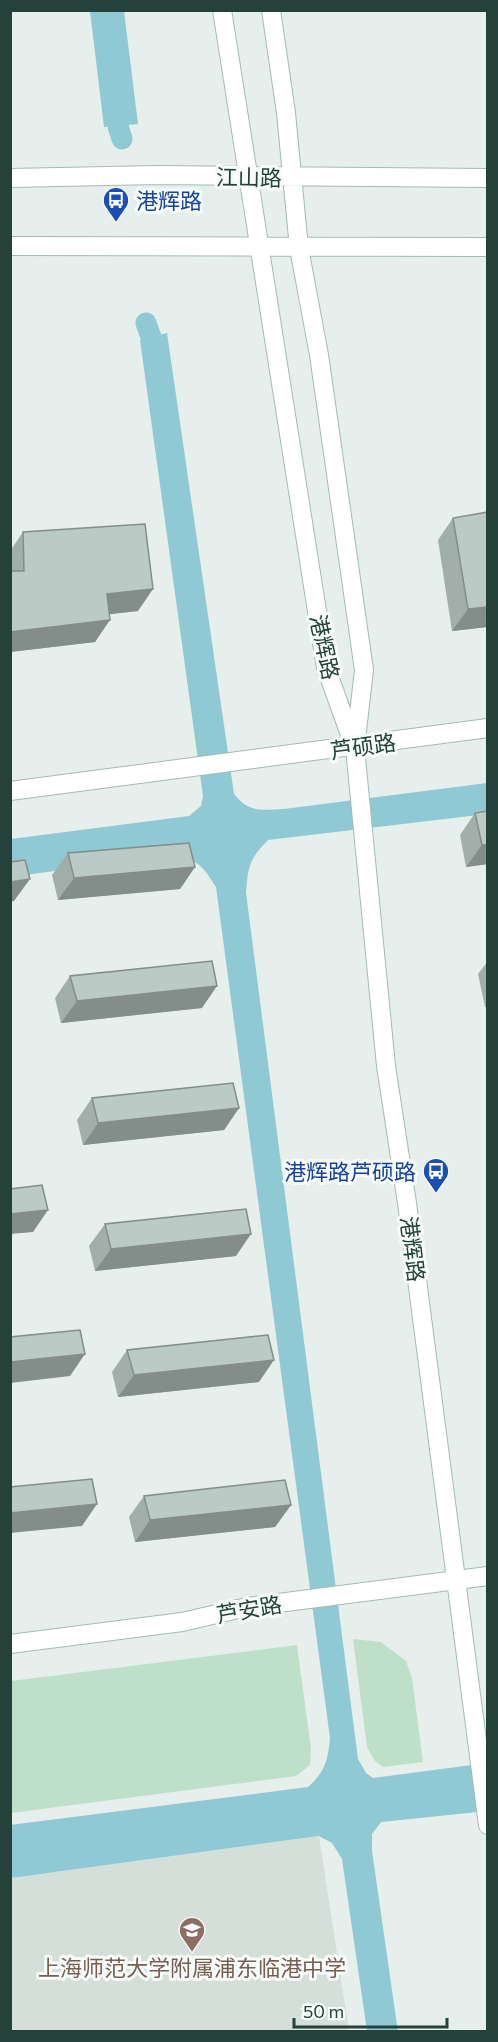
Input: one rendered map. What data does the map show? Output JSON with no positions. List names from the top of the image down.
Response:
{
  "streets": {
    "main road": [
      "江山路",
      "港辉路",
      "芦硕路",
      "芦安路"
    ]
  },
  "crossings": [
    ["江山路", "港辉路"],
    ["港辉路", "芦硕路"],
    ["港辉路", "芦安路"]
  ],
  "places": {
    "bus stop": ["港辉路", "港辉路芦硕路"],
    "school or university": ["上海师范大学附属浦东临港中学"]
  },
  "scale_bar": "50 m"
}
